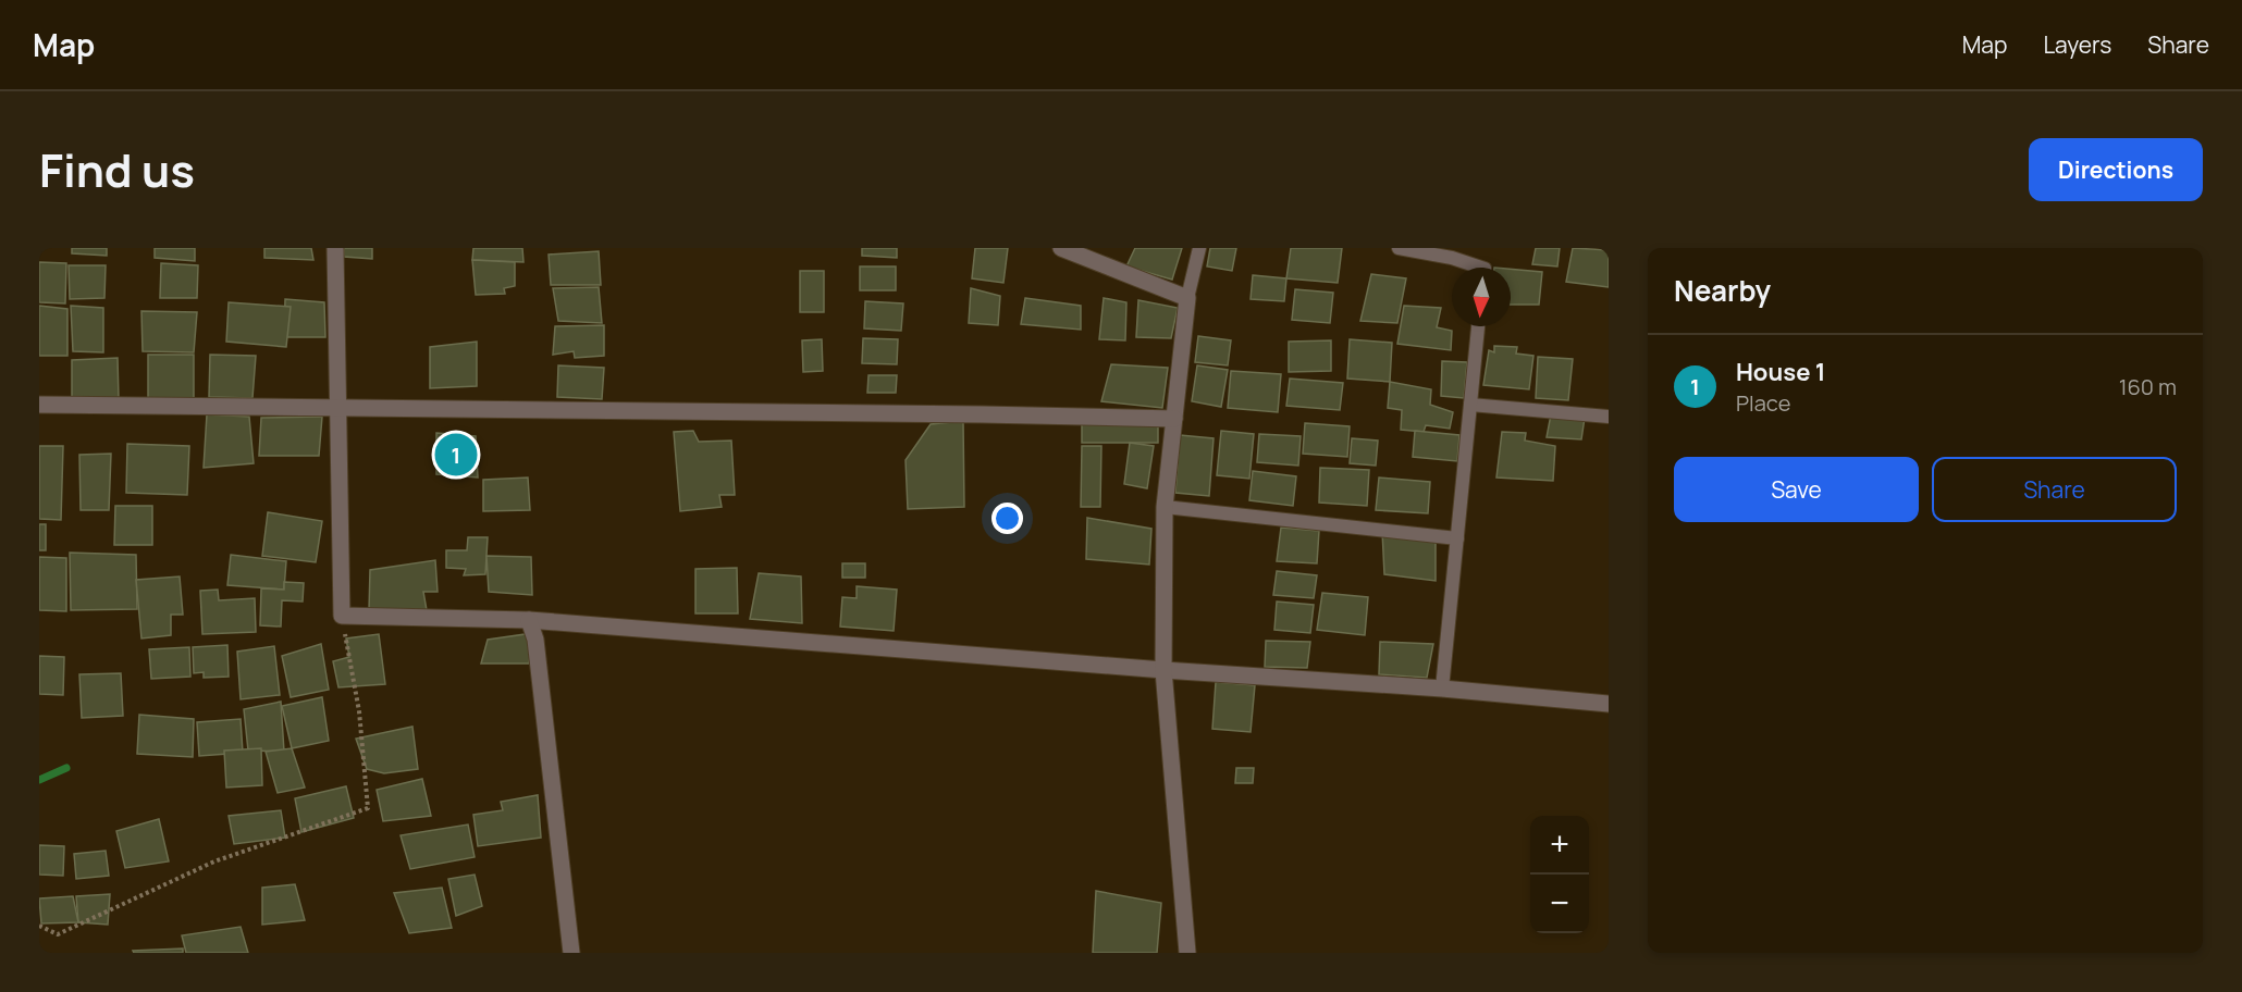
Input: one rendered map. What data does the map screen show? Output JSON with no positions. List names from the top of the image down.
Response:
{
  "north": "bottom",
  "page": {
    "header": "Map",
    "nav": ["Map", "Layers", "Share"],
    "title": "Find us",
    "buttons": [
      "Directions",
      ["Save", "Share"]
    ],
    "heading": "Nearby",
    "list": [
      {
        "mark": "1",
        "name": "House 1",
        "note": "Place",
        "value": "160 m"
      }
    ],
    "pins": "1",
    "map_buttons": ["+", "−"]
  }
}
